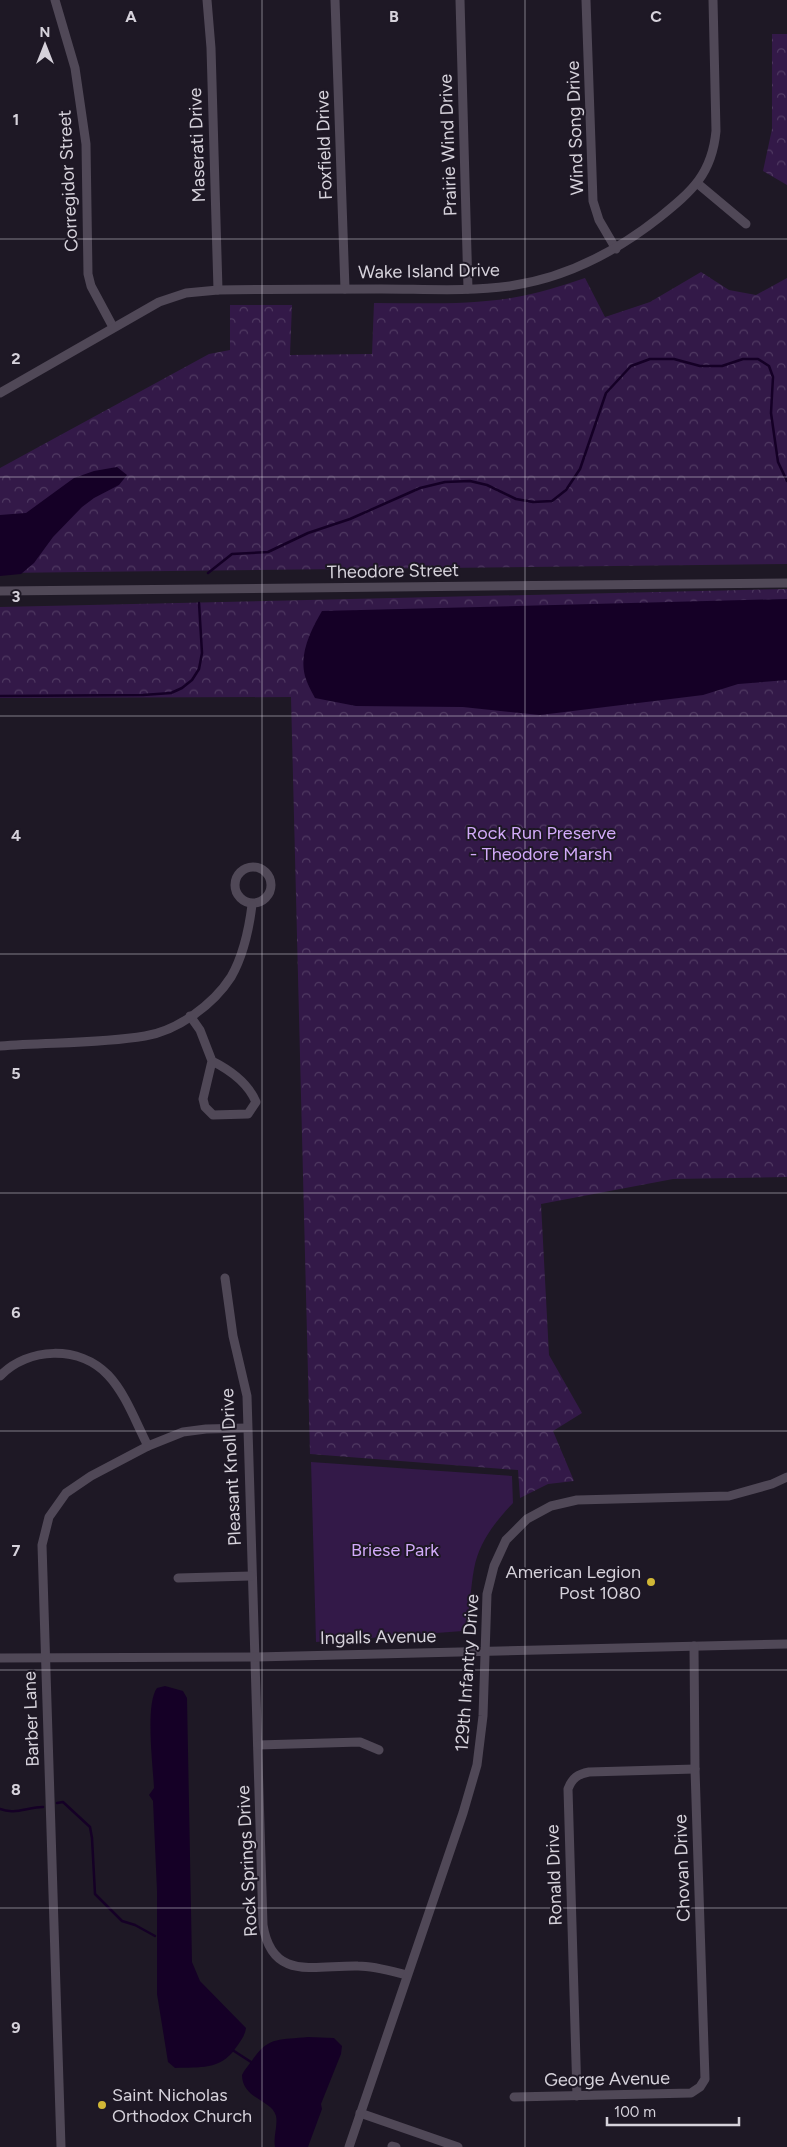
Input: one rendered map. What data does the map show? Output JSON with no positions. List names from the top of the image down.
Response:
{
  "streets": {
    "street": [
      "Wind Song Drive",
      "Maserati Drive",
      "Foxfield Drive",
      "Prairie Wind Drive",
      "Corregidor Street",
      "Wake Island Drive",
      "Theodore Street",
      "Pleasant Knoll Drive",
      "Ingalls Avenue",
      "129th Infantry Drive",
      "Barber Lane",
      "Rock Springs Drive",
      "Chovan Drive",
      "Ronald Drive",
      "George Avenue"
    ]
  },
  "crossings": [
    ["Wind Song Drive", "Wake Island Drive"],
    ["Maserati Drive", "Wake Island Drive"],
    ["Foxfield Drive", "Wake Island Drive"],
    ["Prairie Wind Drive", "Wake Island Drive"],
    ["Corregidor Street", "Wake Island Drive"],
    ["Pleasant Knoll Drive", "Ingalls Avenue"],
    ["Pleasant Knoll Drive", "Barber Lane"],
    ["Pleasant Knoll Drive", "Rock Springs Drive"],
    ["Ingalls Avenue", "129th Infantry Drive"],
    ["Ingalls Avenue", "Barber Lane"],
    ["Ingalls Avenue", "Rock Springs Drive"],
    ["Ingalls Avenue", "Chovan Drive"],
    ["129th Infantry Drive", "Rock Springs Drive"],
    ["Chovan Drive", "Ronald Drive"],
    ["Chovan Drive", "George Avenue"],
    ["Ronald Drive", "George Avenue"]
  ],
  "parks": ["Rock Run Preserve - Theodore Marsh", "Briese Park"],
  "places": ["American Legion Post 1080", "Saint Nicholas Orthodox Church"],
  "scale_bar": "100 m",
  "north": "top",
  "grid": {
    "columns": ["A", "B", "C"],
    "rows": [
      "1",
      "2",
      "3",
      "4",
      "5",
      "6",
      "7",
      "8",
      "9"
    ]
  }
}
